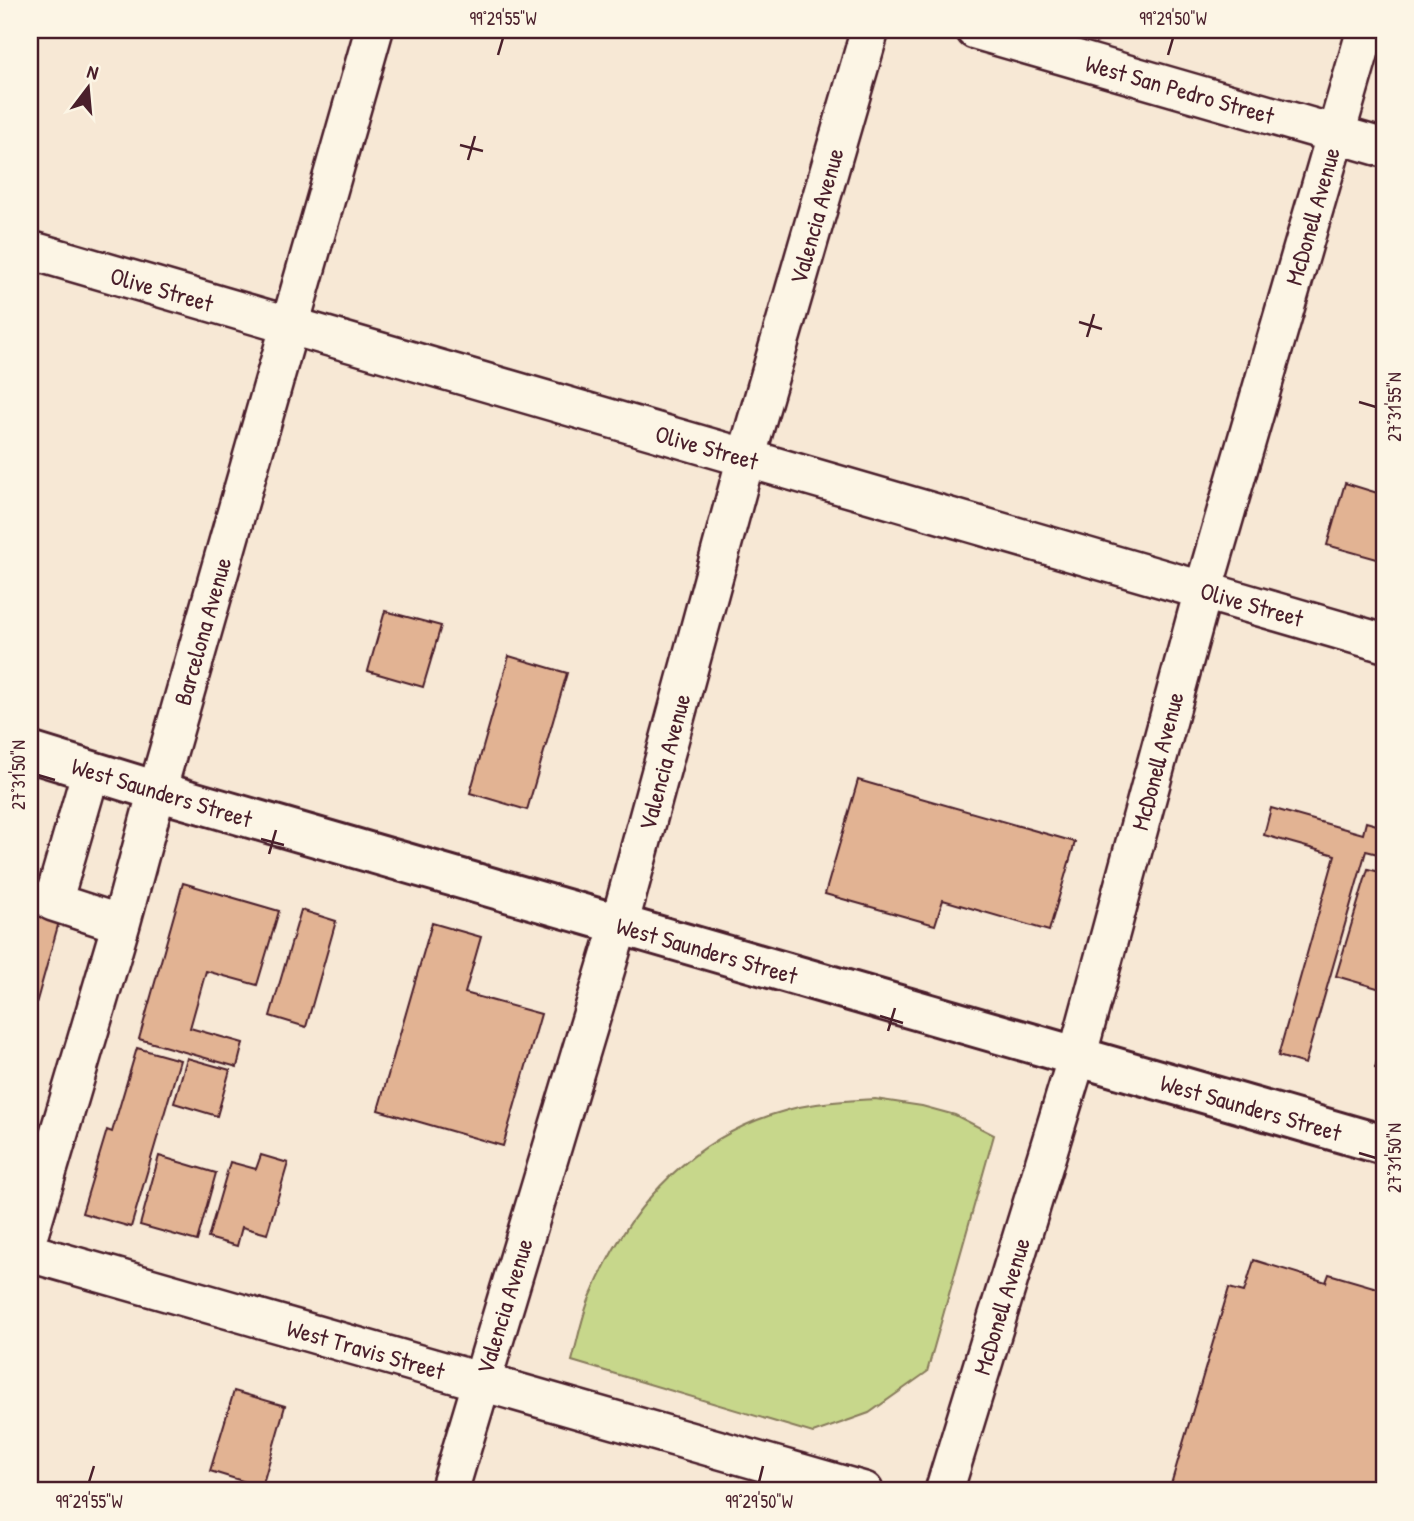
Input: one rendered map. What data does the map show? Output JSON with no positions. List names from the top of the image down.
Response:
{
  "streets": {
    "main road": ["West Saunders Street"],
    "street": [
      "West San Pedro Street",
      "Valencia Avenue",
      "McDonell Avenue",
      "Olive Street",
      "Barcelona Avenue",
      "West Travis Street"
    ]
  },
  "crossings": [
    ["West San Pedro Street", "McDonell Avenue"],
    ["Valencia Avenue", "Olive Street"],
    ["Valencia Avenue", "West Saunders Street"],
    ["Valencia Avenue", "West Travis Street"],
    ["McDonell Avenue", "Olive Street"],
    ["McDonell Avenue", "West Saunders Street"],
    ["Olive Street", "Barcelona Avenue"],
    ["Barcelona Avenue", "West Saunders Street"]
  ],
  "north": "top",
  "coordinates": [
    "99°29'55\"W",
    "99°29'50\"W",
    "27°31'55\"N",
    "27°31'50\"N"
  ]
}
